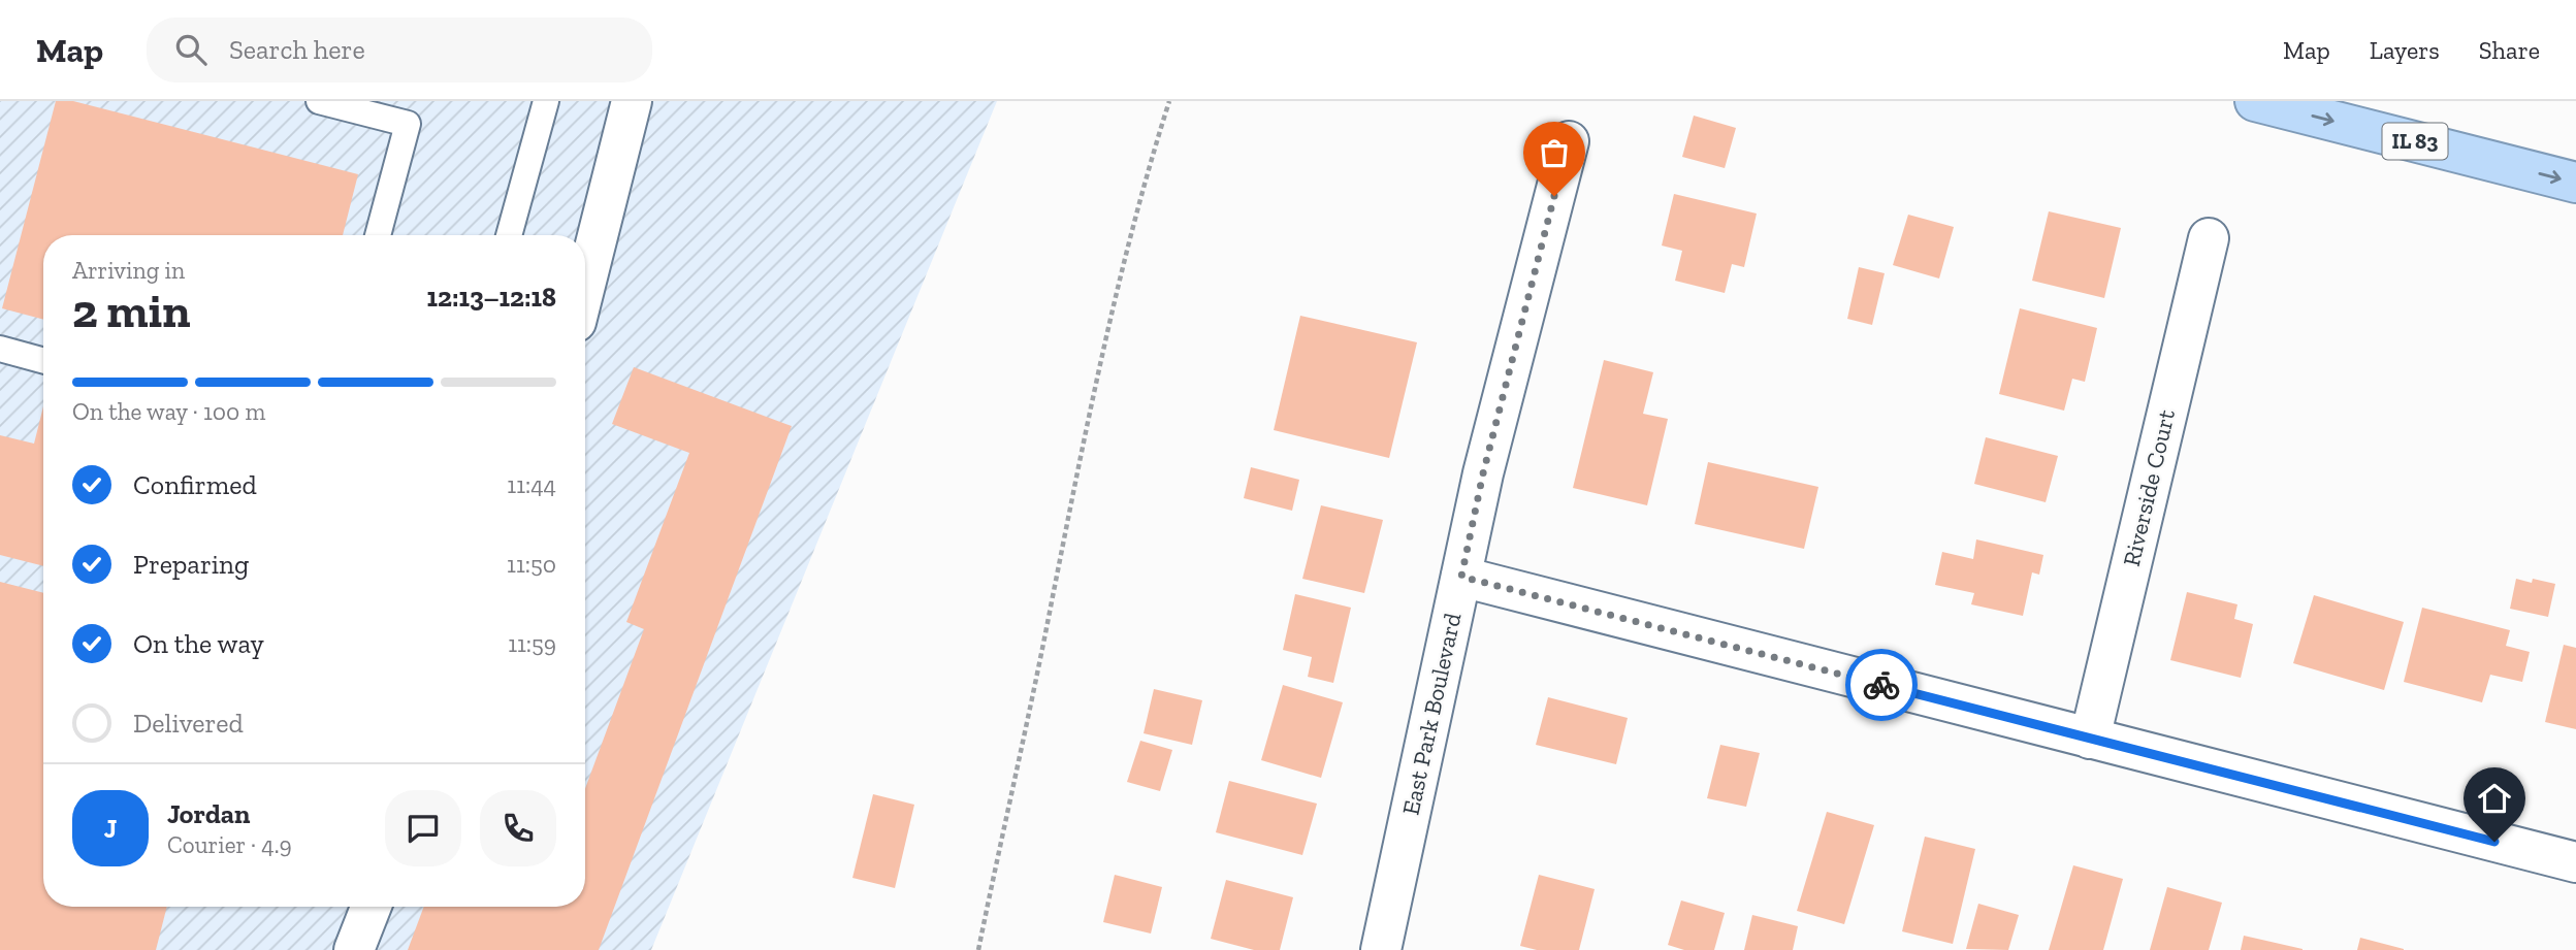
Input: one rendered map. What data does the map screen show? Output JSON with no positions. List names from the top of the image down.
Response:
{
  "streets": {
    "highway": ["IL 83"],
    "street": ["Riverside Court", "East Park Boulevard"]
  },
  "page": {
    "header": "Map",
    "search": "Search here",
    "nav": ["Map", "Layers", "Share"],
    "heading": ["2 min", "Arriving in", "12:13–12:18"],
    "panel": ["Jordan", "Courier · 4.9"],
    "bar": "On the way · 100 m",
    "list": [
      ["Confirmed", "11:44"],
      ["Preparing", "11:50"],
      ["On the way", "11:59"],
      "Delivered"
    ],
    "round": "J"
  }
}
